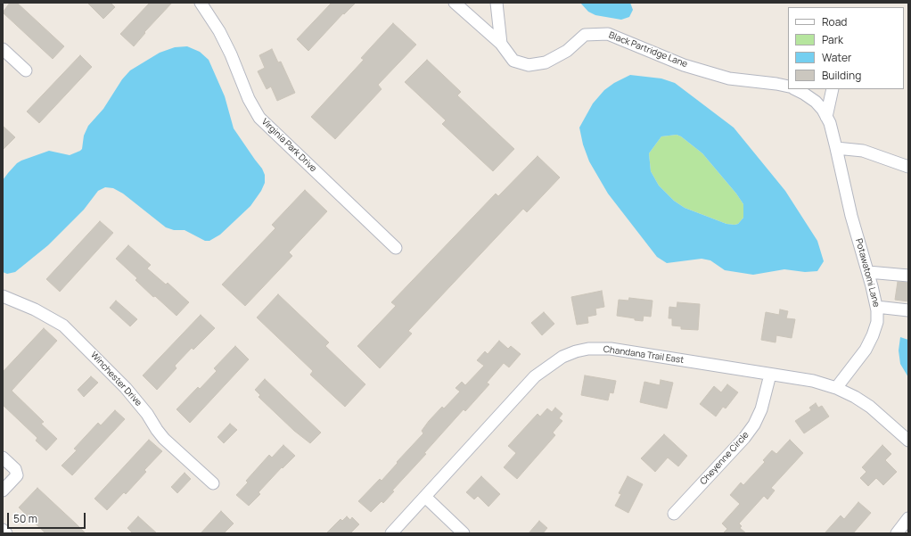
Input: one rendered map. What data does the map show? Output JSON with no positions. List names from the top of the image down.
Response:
{
  "streets": {
    "street": [
      "Black Partridge Lane",
      "Virginia Park Drive",
      "Potawatomi Lane",
      "Chandana Trail East",
      "Winchester Drive",
      "Cheyenne Circle"
    ]
  },
  "crossings": [
    ["Potawatomi Lane", "Chandana Trail East"],
    ["Chandana Trail East", "Cheyenne Circle"]
  ],
  "legend": [
    "Road",
    "Park",
    "Water",
    "Building"
  ],
  "scale_bar": "50 m"
}
